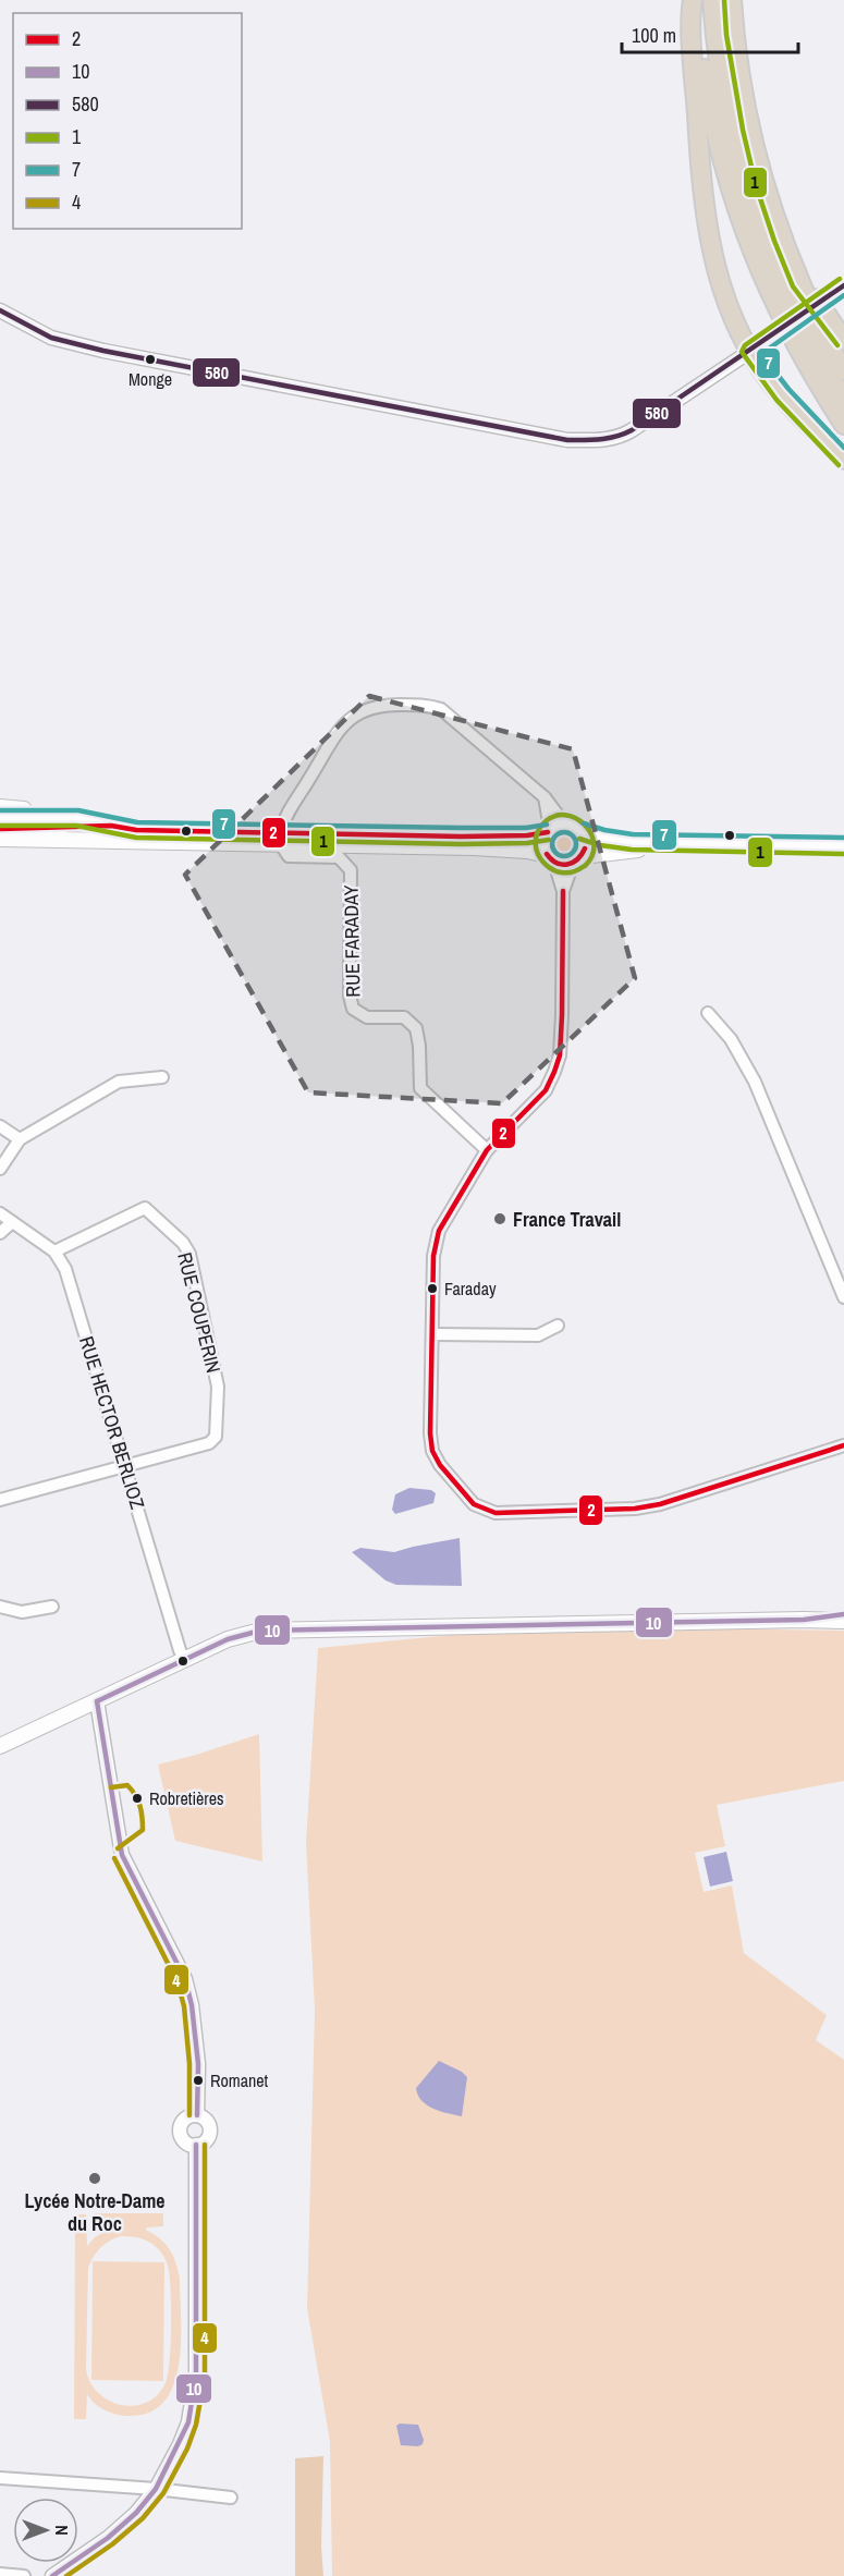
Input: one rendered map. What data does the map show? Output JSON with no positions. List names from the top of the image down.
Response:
{
  "streets": {
    "street": ["RUE FARADAY", "RUE COUPERIN", "RUE HECTOR BERLIOZ"]
  },
  "crossings": [
    ["RUE COUPERIN", "RUE HECTOR BERLIOZ"]
  ],
  "places": [
    "Monge",
    "France Travail",
    "Faraday",
    "Robretières",
    "Romanet",
    "Lycée Notre-Dame du Roc"
  ],
  "lines": [
    "transit line 1",
    "transit line 580",
    "transit line 7",
    "transit line 2",
    "transit line 10",
    "transit line 4"
  ],
  "legend": [
    "2",
    "10",
    "580",
    "1",
    "7",
    "4"
  ],
  "scale_bar": "100 m",
  "north": "right"
}
